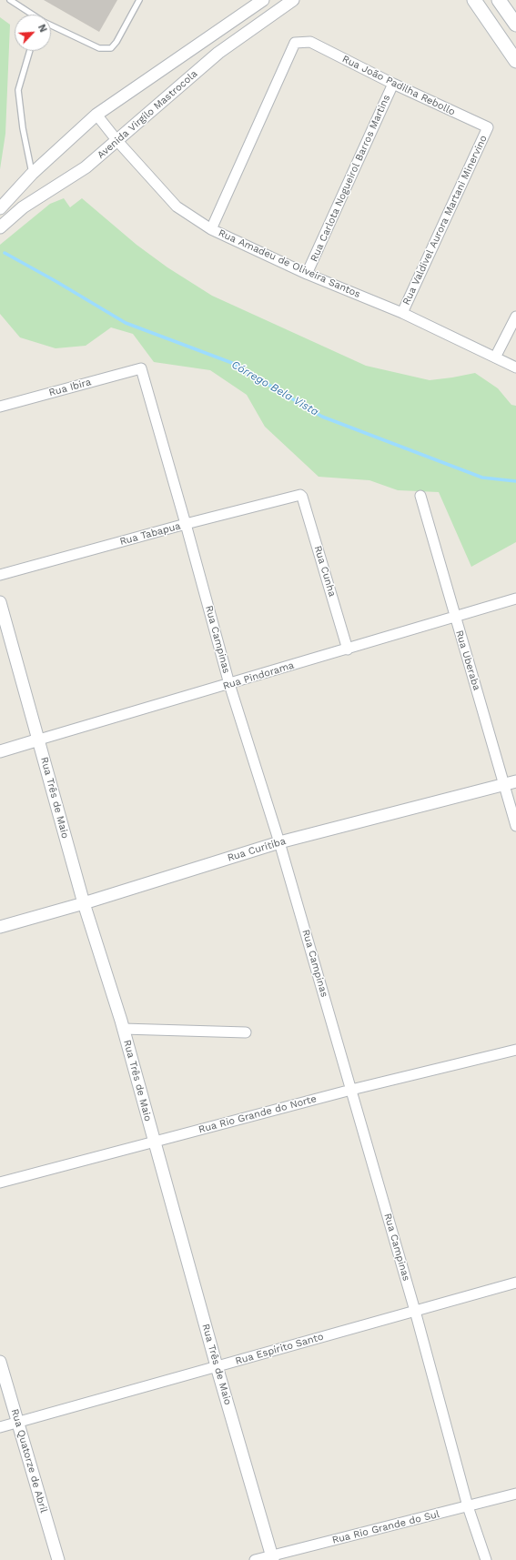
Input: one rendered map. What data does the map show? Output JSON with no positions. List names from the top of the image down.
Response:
{
  "streets": {
    "street": [
      "Rua João Padilha Rebollo",
      "Avenida Virgílo Mastrocola",
      "Rua Carlota Nogueirol Barros Martins",
      "Rua Valdivel Aurora Martani Minervino",
      "Rua Amadeu de Oliveira Santos",
      "Rua Ibira",
      "Rua Tabapua",
      "Rua Cunha",
      "Rua Campinas",
      "Rua Uberaba",
      "Rua Pindorama",
      "Rua Três de Maio",
      "Rua Curitiba",
      "Rua Rio Grande do Norte",
      "Rua Espírito Santo",
      "Rua Quatorze de Abril",
      "Rua Rio Grande do Sul"
    ]
  },
  "crossings": [
    ["Rua João Padilha Rebollo", "Rua Carlota Nogueirol Barros Martins"],
    ["Rua João Padilha Rebollo", "Rua Valdivel Aurora Martani Minervino"],
    ["Rua João Padilha Rebollo", "Rua Amadeu de Oliveira Santos"],
    ["Avenida Virgílo Mastrocola", "Rua Amadeu de Oliveira Santos"],
    ["Rua Carlota Nogueirol Barros Martins", "Rua Amadeu de Oliveira Santos"],
    ["Rua Valdivel Aurora Martani Minervino", "Rua Amadeu de Oliveira Santos"],
    ["Rua Ibira", "Rua Campinas"],
    ["Rua Tabapua", "Rua Cunha"],
    ["Rua Tabapua", "Rua Campinas"],
    ["Rua Cunha", "Rua Pindorama"],
    ["Rua Campinas", "Rua Pindorama"],
    ["Rua Campinas", "Rua Curitiba"],
    ["Rua Campinas", "Rua Rio Grande do Norte"],
    ["Rua Campinas", "Rua Espírito Santo"],
    ["Rua Campinas", "Rua Rio Grande do Sul"],
    ["Rua Uberaba", "Rua Pindorama"],
    ["Rua Uberaba", "Rua Curitiba"],
    ["Rua Pindorama", "Rua Três de Maio"],
    ["Rua Três de Maio", "Rua Curitiba"],
    ["Rua Três de Maio", "Rua Rio Grande do Norte"],
    ["Rua Três de Maio", "Rua Espírito Santo"],
    ["Rua Três de Maio", "Rua Rio Grande do Sul"],
    ["Rua Espírito Santo", "Rua Quatorze de Abril"]
  ],
  "water": ["Córrego Bela Vista"],
  "north": "top right"
}
